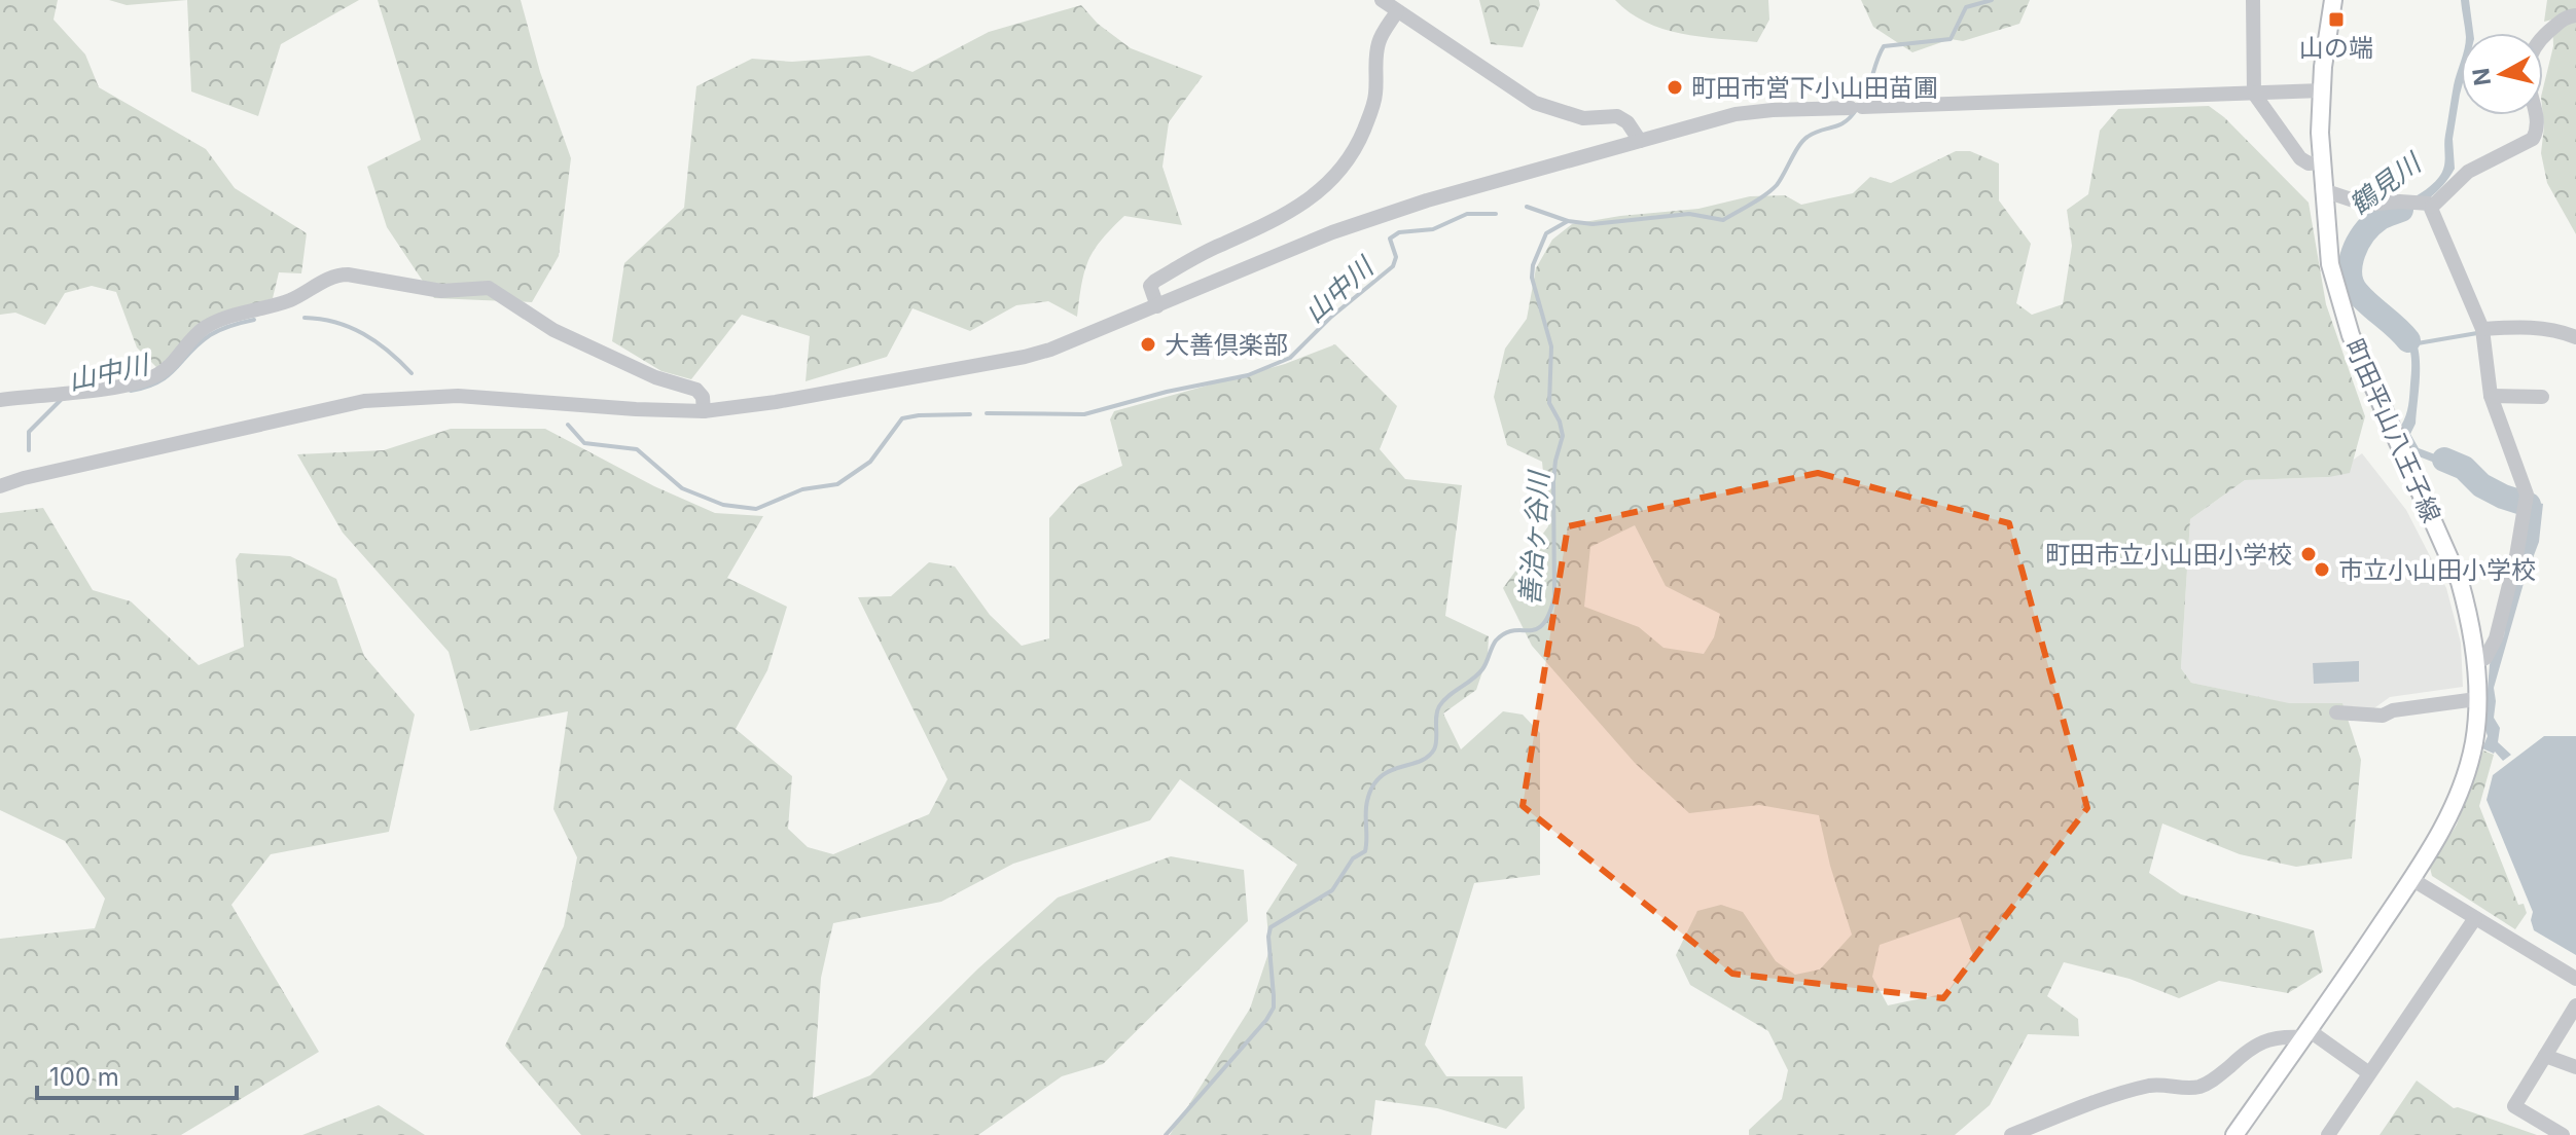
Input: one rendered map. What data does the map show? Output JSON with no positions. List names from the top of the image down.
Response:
{
  "streets": {
    "main road": ["町田平山八王子線"]
  },
  "water": ["鶴見川", "山中川", "善治ヶ谷川"],
  "places": {
    "transit": ["山の端"],
    "other": [
      "町田市営下小山田苗圃",
      "大善倶楽部",
      "町田市立小山田小学校",
      "市立小山田小学校"
    ]
  },
  "scale_bar": "100 m",
  "north": "left"
}
